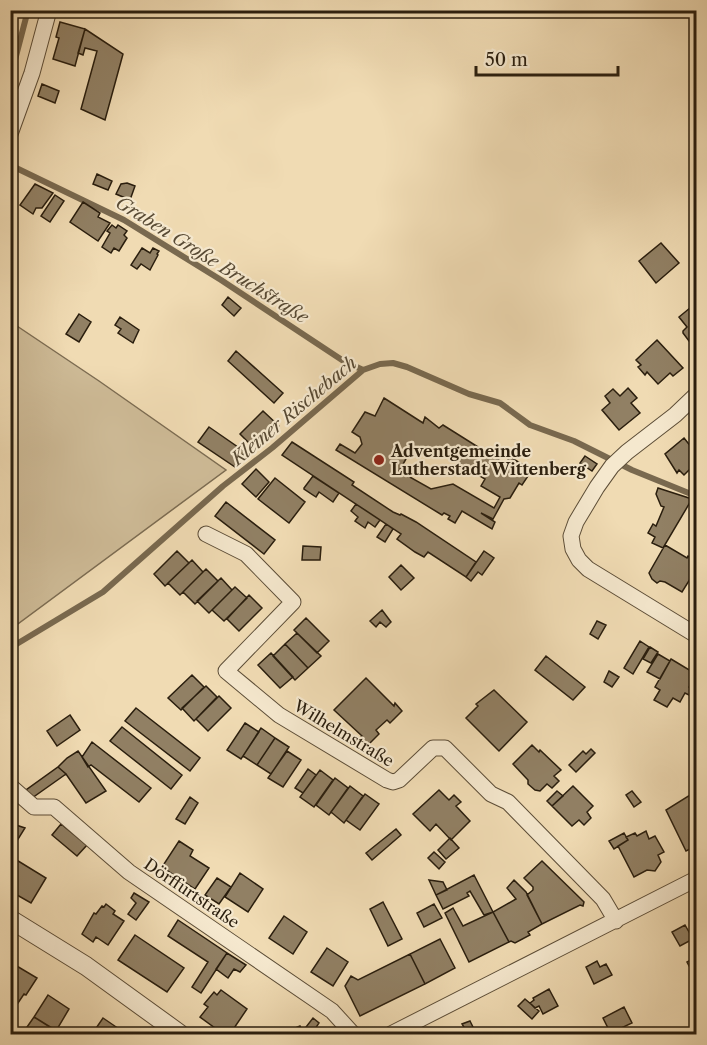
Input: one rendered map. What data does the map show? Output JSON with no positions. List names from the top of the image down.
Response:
{
  "streets": {
    "street": ["Wilhelmstraße", "Dörffurtstraße"]
  },
  "water": ["Graben Große Bruchstraße", "Kleiner Rischebach"],
  "places": ["Adventgemeinde Lutherstadt Wittenberg"],
  "scale_bar": "50 m"
}
